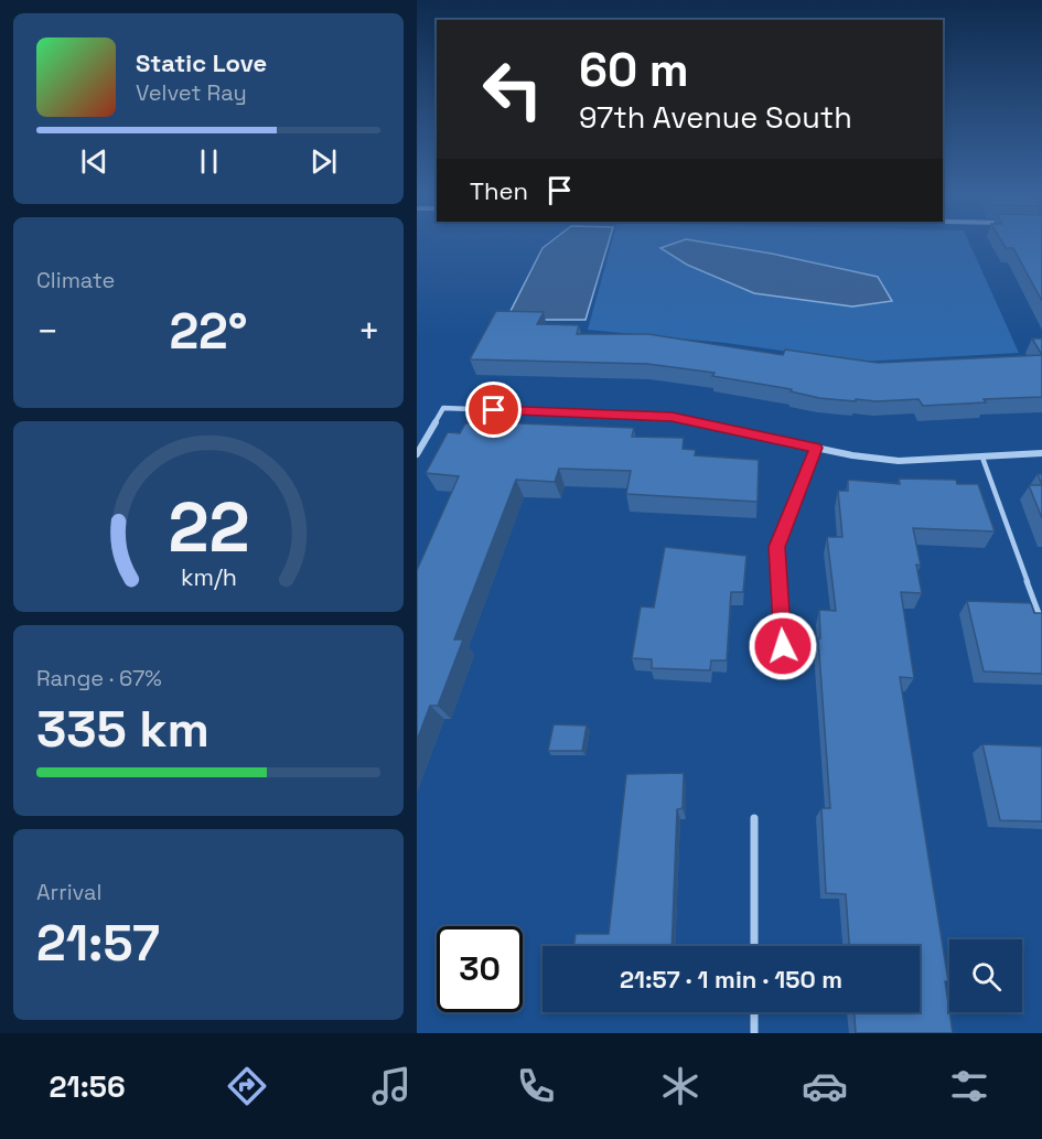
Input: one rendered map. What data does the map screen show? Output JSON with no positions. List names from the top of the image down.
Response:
{
  "page": {
    "turn": ["60 m", "97th Avenue South"],
    "song": ["Static Love", "Velvet Ray"],
    "then": "Then",
    "tile": [
      "Climate",
      ["Range · 67%", "335 km"],
      ["Arrival", "21:57"]
    ],
    "heat": ["−", "22°", "+"],
    "limit": "30",
    "trip": "21:57 · 1 min · 150 m",
    "tabs": "21:56",
    "gauge": ["22", "km/h"]
  }
}
